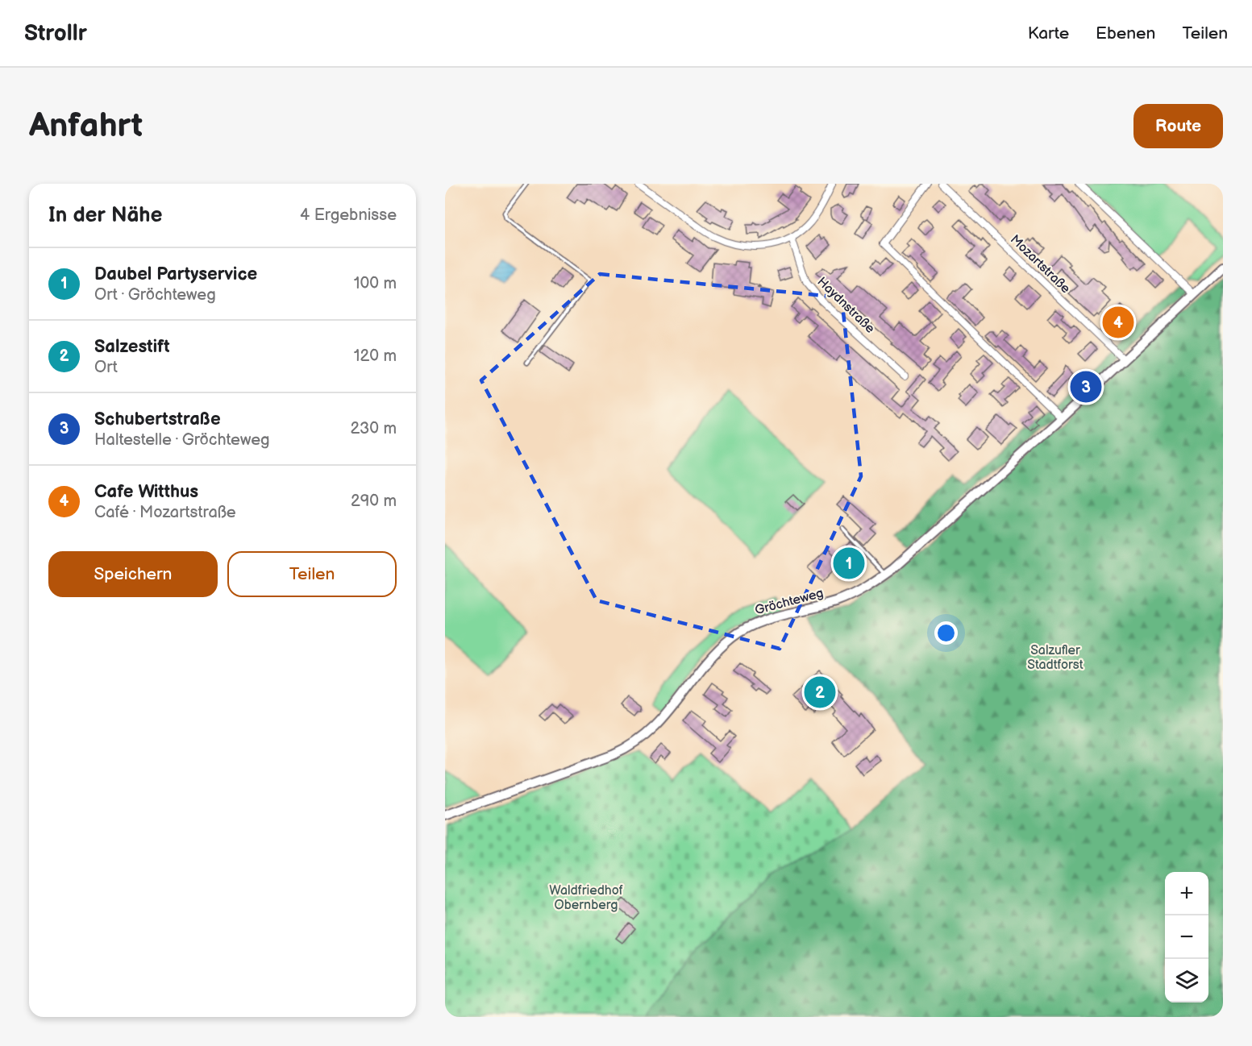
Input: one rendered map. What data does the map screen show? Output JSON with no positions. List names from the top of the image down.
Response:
{
  "streets": {
    "street": ["Mozartstraße", "Haydnstraße", "Gröchteweg"]
  },
  "crossings": [
    ["Mozartstraße", "Gröchteweg"]
  ],
  "parks": ["Salzufler Stadtforst", "Waldfriedhof Obernberg"],
  "page": {
    "header": "Strollr",
    "nav": ["Karte", "Ebenen", "Teilen"],
    "buttons": [
      "Route",
      ["Speichern", "Teilen"]
    ],
    "title": "Anfahrt",
    "heading": ["In der Nähe", "4 Ergebnisse"],
    "list": [
      {
        "mark": "1",
        "name": "Daubel Partyservice",
        "note": "Ort · Gröchteweg",
        "value": "100 m"
      },
      {
        "mark": "2",
        "name": "Salzestift",
        "note": "Ort",
        "value": "120 m"
      },
      {
        "mark": "3",
        "name": "Schubertstraße",
        "note": "Haltestelle · Gröchteweg",
        "value": "230 m"
      },
      {
        "mark": "4",
        "name": "Cafe Witthus",
        "note": "Café · Mozartstraße",
        "value": "290 m"
      }
    ],
    "pins": [
      "4",
      "3",
      "1",
      "2"
    ],
    "map_buttons": ["+", "−"]
  }
}
